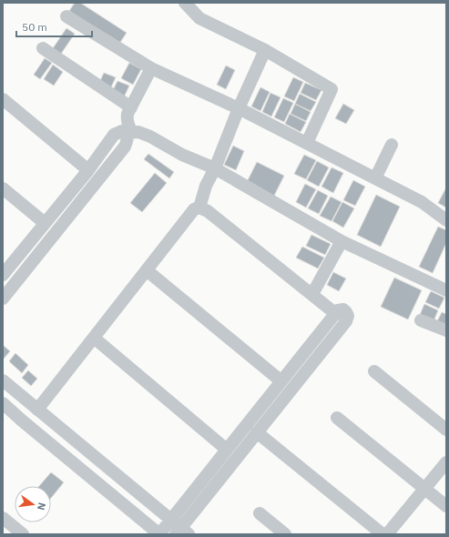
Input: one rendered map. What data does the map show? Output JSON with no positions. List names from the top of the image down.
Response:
{
  "scale_bar": "50 m",
  "north": "right"
}
